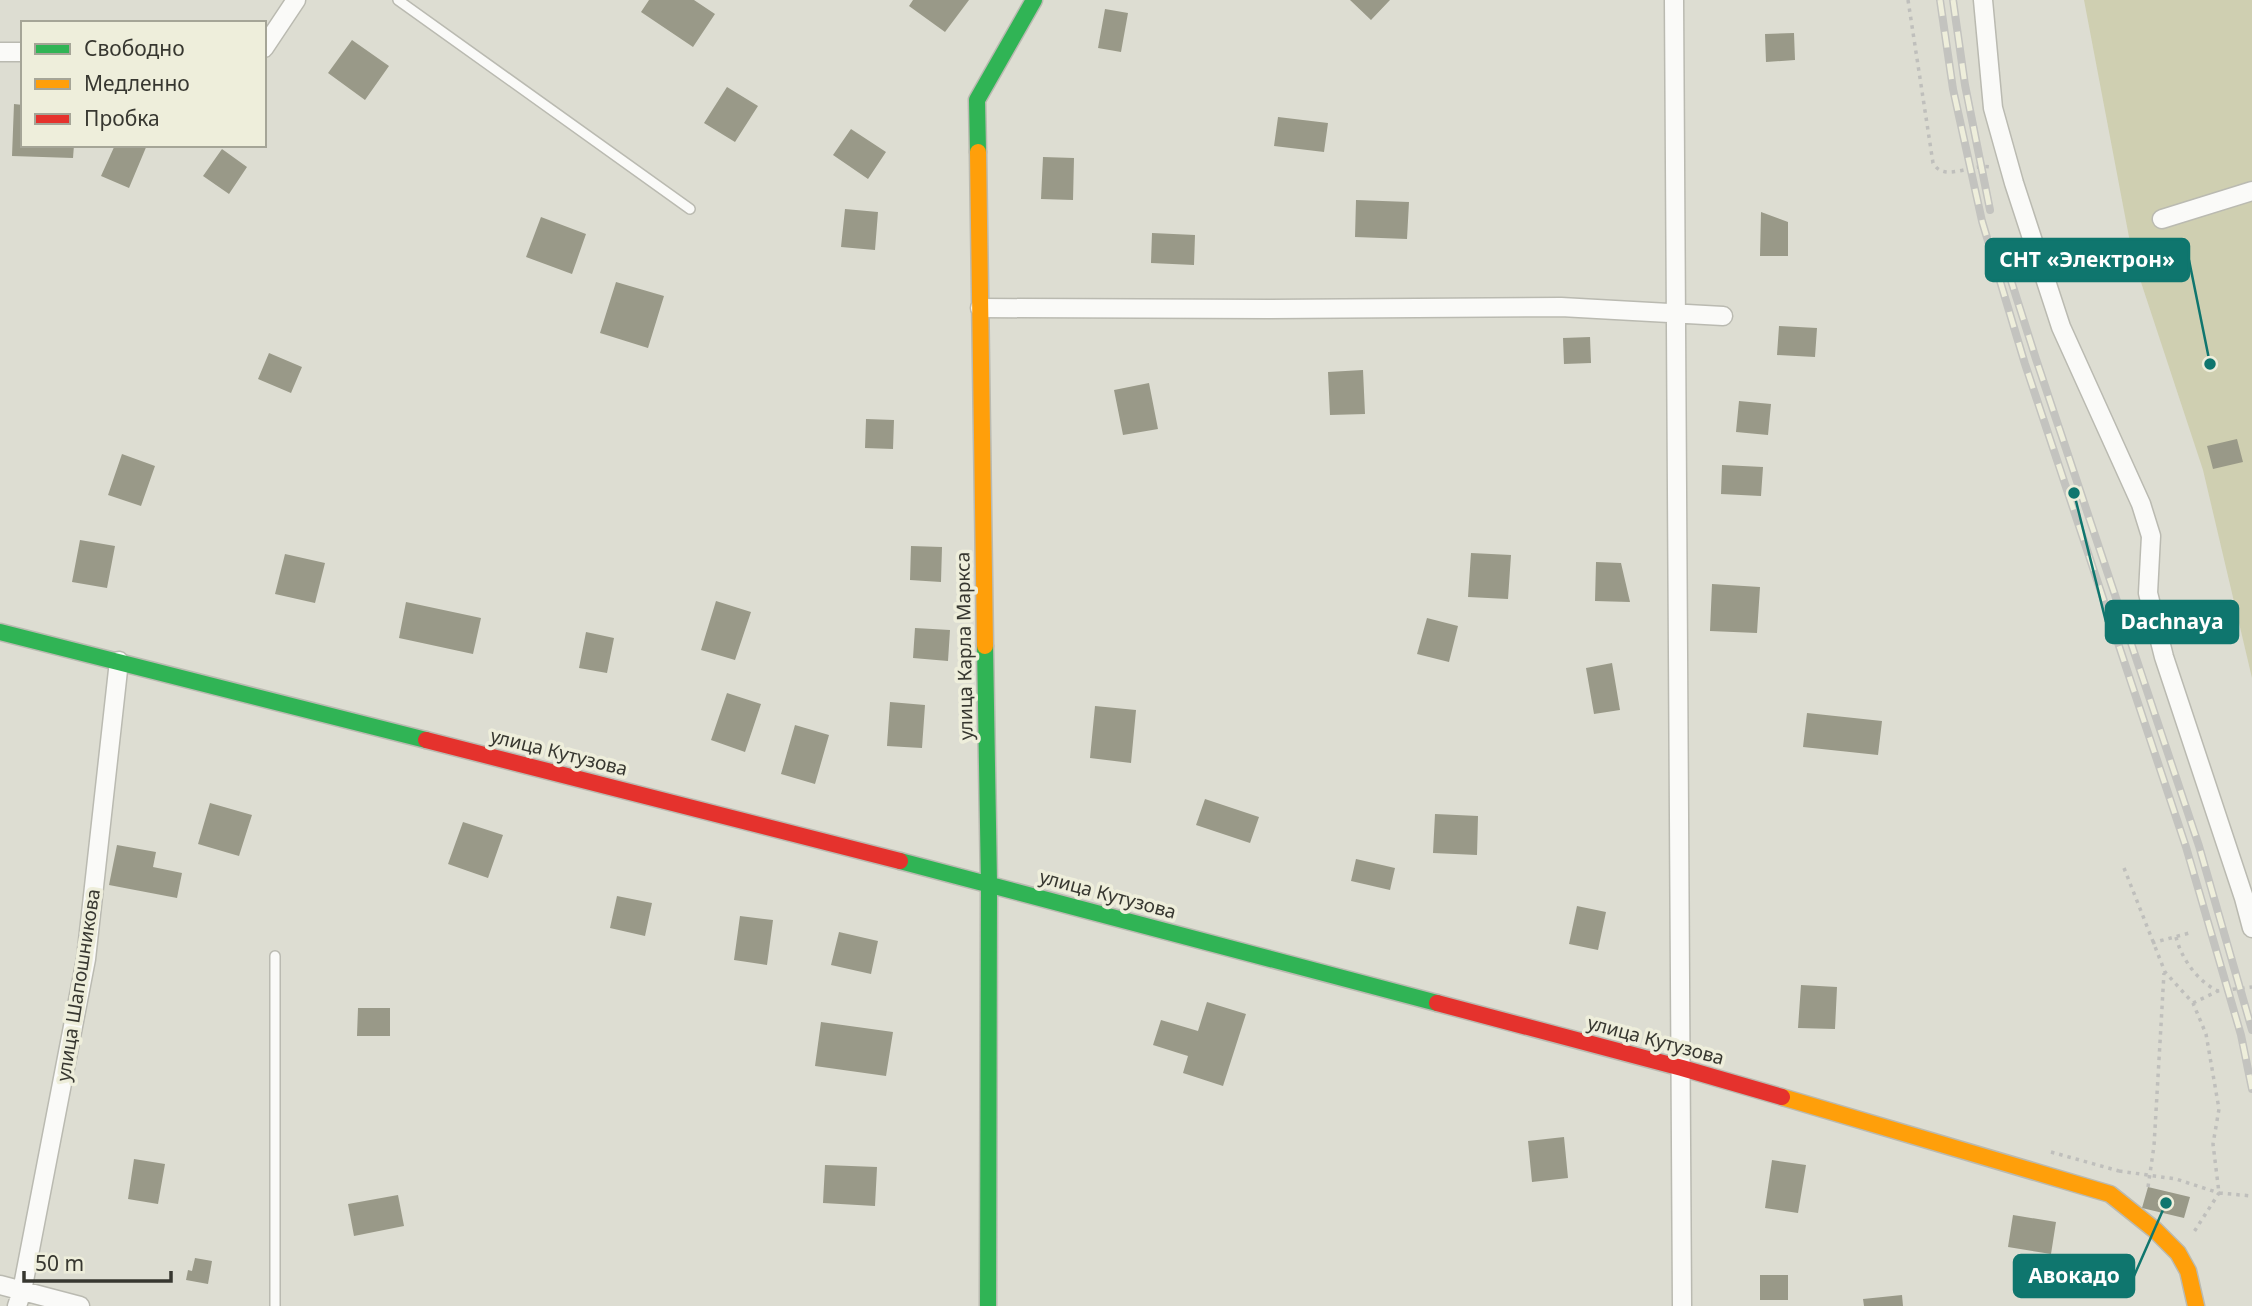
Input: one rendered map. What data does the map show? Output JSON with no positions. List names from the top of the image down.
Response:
{
  "streets": {
    "street": ["улица Карла Маркса", "улица Кутузова", "улица Шапошникова"]
  },
  "crossings": [
    ["улица Карла Маркса", "улица Кутузова"],
    ["улица Кутузова", "улица Шапошникова"]
  ],
  "places": ["СНТ «Электрон»", "Dachnaya", "Авокадо"],
  "legend": ["Свободно", "Медленно", "Пробка"],
  "scale_bar": "50 m"
}
